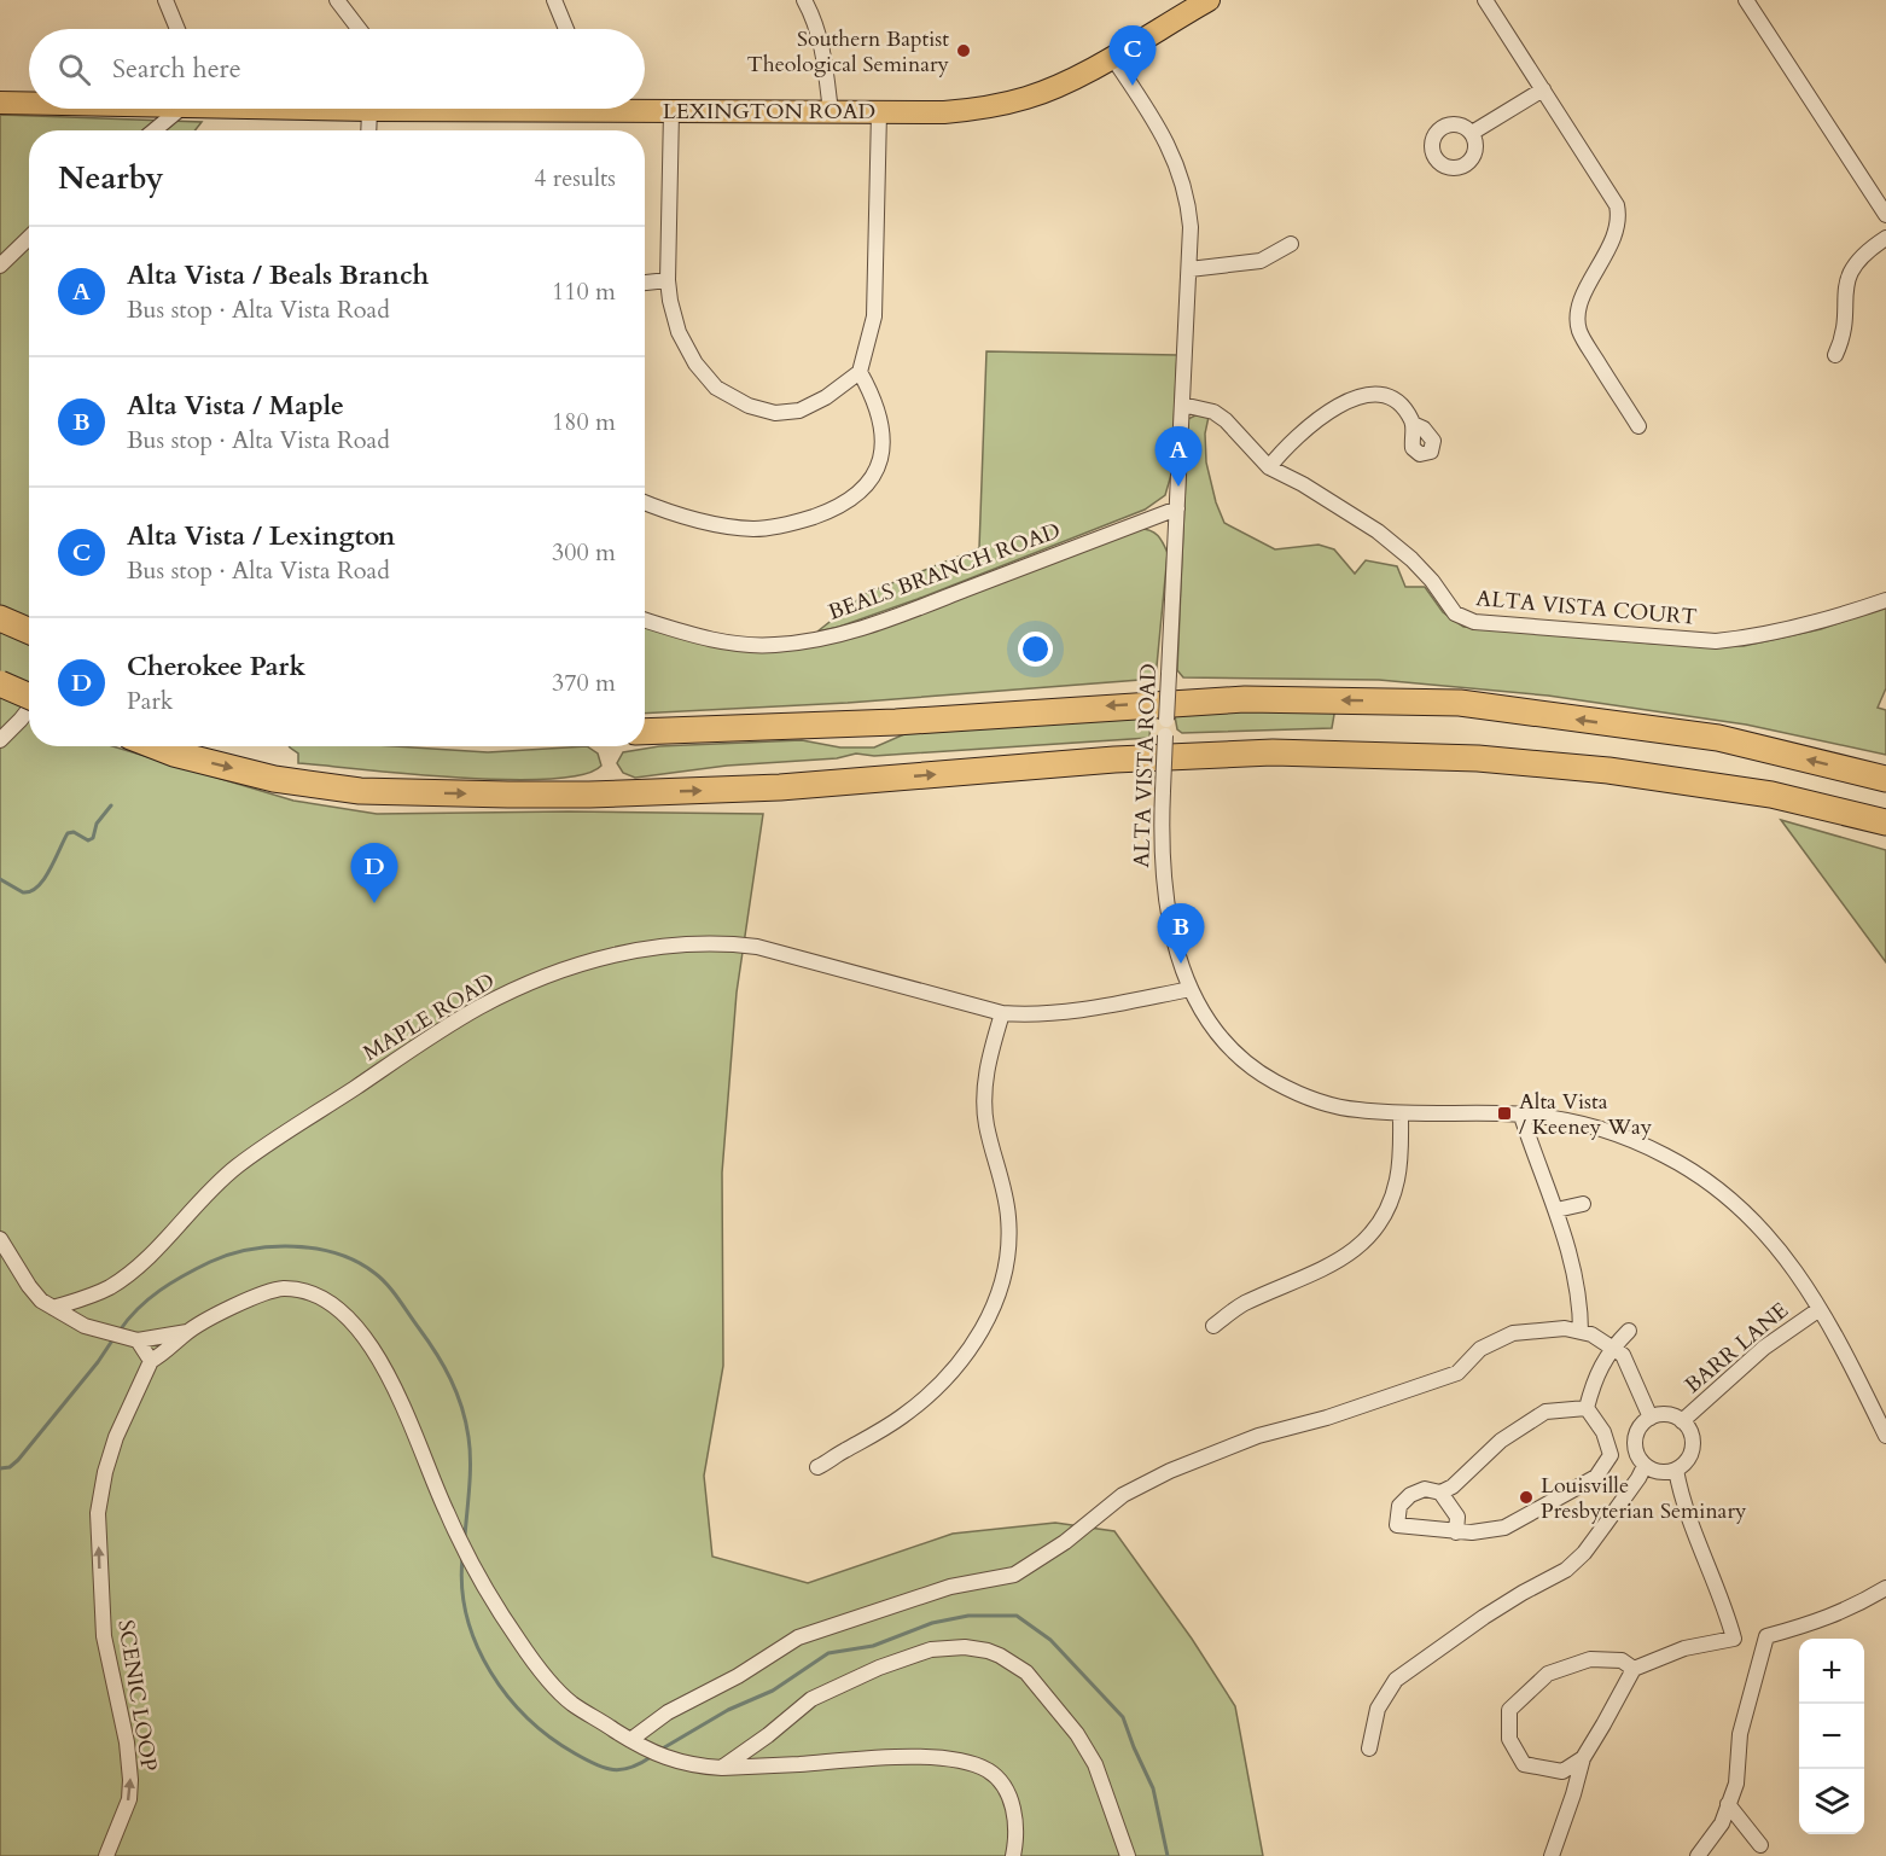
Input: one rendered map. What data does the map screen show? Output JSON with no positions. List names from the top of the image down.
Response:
{
  "streets": {
    "main road": ["LEXINGTON ROAD"],
    "street": [
      "BEALS BRANCH ROAD",
      "ALTA VISTA COURT",
      "ALTA VISTA ROAD",
      "MAPLE ROAD",
      "BARR LANE",
      "SCENIC LOOP"
    ]
  },
  "crossings": [
    ["LEXINGTON ROAD", "ALTA VISTA ROAD"],
    ["BEALS BRANCH ROAD", "ALTA VISTA ROAD"],
    ["ALTA VISTA COURT", "ALTA VISTA ROAD"],
    ["ALTA VISTA ROAD", "MAPLE ROAD"],
    ["ALTA VISTA ROAD", "BARR LANE"]
  ],
  "one_way": ["SCENIC LOOP"],
  "places": {
    "other": ["Southern Baptist Theological Seminary", "Louisville Presbyterian Seminary"],
    "transit": ["Alta Vista / Keeney Way"]
  },
  "page": {
    "pins": [
      "C",
      "A",
      "D",
      "B"
    ],
    "search": "Search here",
    "heading": ["Nearby", "4 results"],
    "list": [
      {
        "mark": "A",
        "name": "Alta Vista / Beals Branch",
        "note": "Bus stop · Alta Vista Road",
        "value": "110 m"
      },
      {
        "mark": "B",
        "name": "Alta Vista / Maple",
        "note": "Bus stop · Alta Vista Road",
        "value": "180 m"
      },
      {
        "mark": "C",
        "name": "Alta Vista / Lexington",
        "note": "Bus stop · Alta Vista Road",
        "value": "300 m"
      },
      {
        "mark": "D",
        "name": "Cherokee Park",
        "note": "Park",
        "value": "370 m"
      }
    ],
    "map_buttons": ["+", "−"]
  }
}
